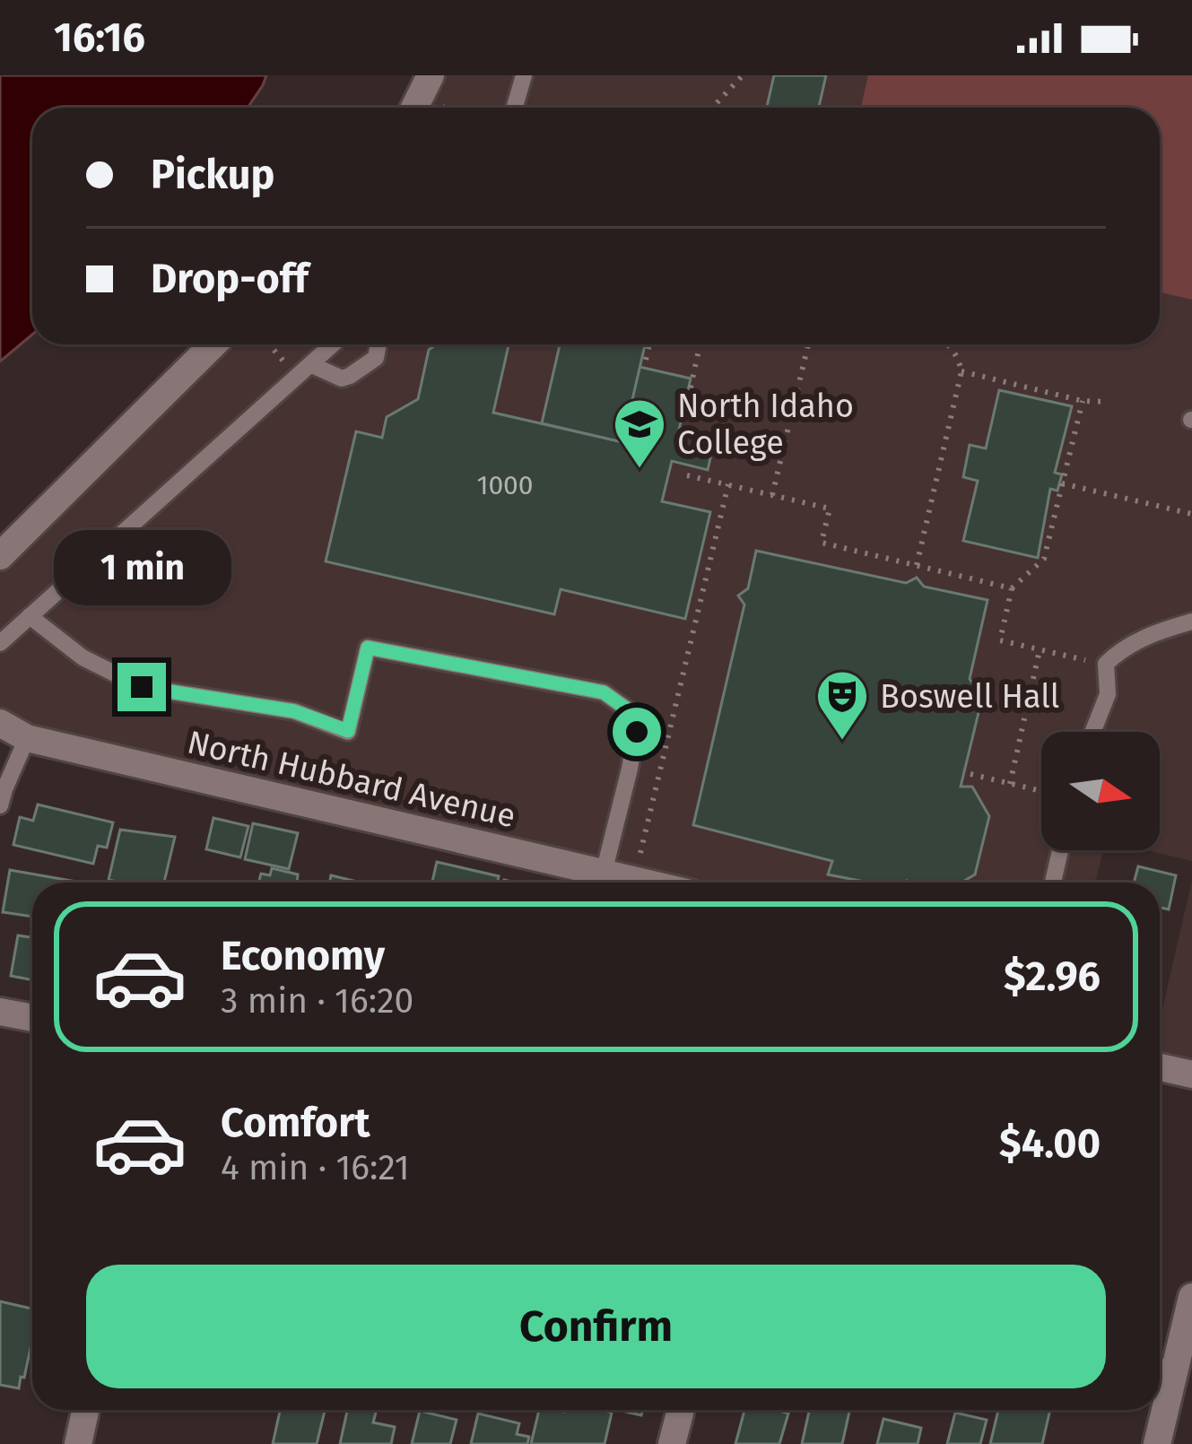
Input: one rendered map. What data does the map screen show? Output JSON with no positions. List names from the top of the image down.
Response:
{
  "streets": {
    "street": ["North Hubbard Avenue"]
  },
  "places": {
    "school or university": ["North Idaho College"],
    "theatre": ["Boswell Hall"]
  },
  "house_numbers": ["1000"],
  "north": "right",
  "page": {
    "status": "16:16",
    "banner": ["Pickup", "Drop-off"],
    "bubble": "1 min",
    "list": [
      {
        "name": "Economy",
        "note": "3 min · 16:20",
        "value": "$2.96"
      },
      {
        "name": "Comfort",
        "note": "4 min · 16:21",
        "value": "$4.00"
      }
    ],
    "buttons": "Confirm"
  }
}
